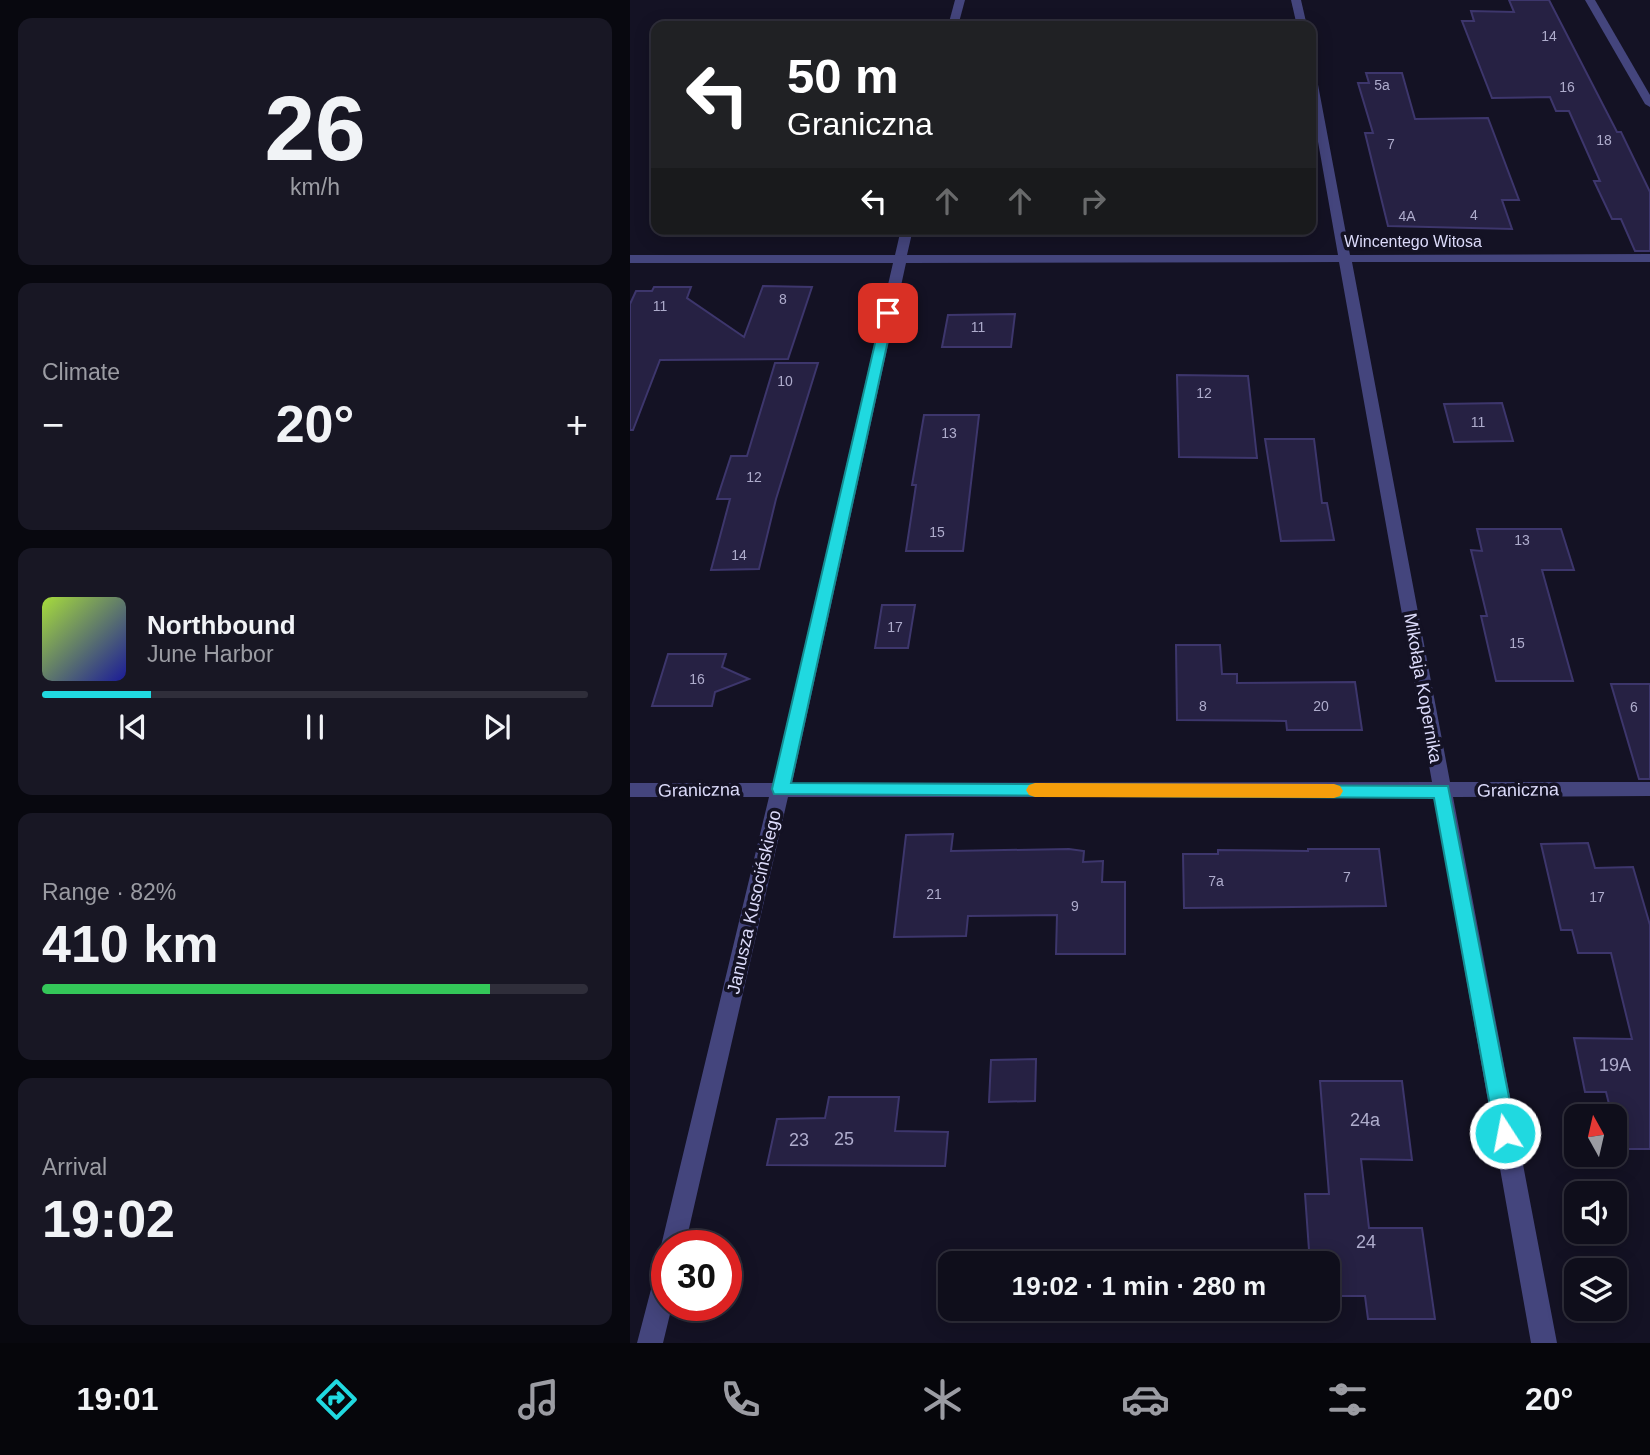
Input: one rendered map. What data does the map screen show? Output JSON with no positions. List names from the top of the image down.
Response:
{
  "streets": {
    "street": [
      "Wincentego Witosa",
      "Mikołaja Kopernika",
      "Graniczna",
      "Janusza Kusocińskiego"
    ]
  },
  "crossings": [
    ["Wincentego Witosa", "Mikołaja Kopernika"],
    ["Wincentego Witosa", "Janusza Kusocińskiego"],
    ["Mikołaja Kopernika", "Graniczna"],
    ["Graniczna", "Janusza Kusocińskiego"]
  ],
  "house_numbers": [
    "14",
    "5a",
    "16",
    "18",
    "7",
    "4",
    "4A",
    "8",
    "11",
    "11",
    "10",
    "12",
    "11",
    "13",
    "12",
    "15",
    "13",
    "14",
    "17",
    "15",
    "16",
    "8",
    "20",
    "6",
    "7",
    "7a",
    "21",
    "17",
    "9",
    "19A",
    "24a",
    "25",
    "23",
    "24"
  ],
  "north": "top",
  "page": {
    "tile": [
      ["26", "km/h"],
      "Climate",
      ["Range · 82%", "410 km"],
      ["Arrival", "19:02"]
    ],
    "turn": ["50 m", "Graniczna"],
    "heat": ["−", "20°", "+"],
    "song": ["Northbound", "June Harbor"],
    "limit": "30",
    "trip": "19:02 · 1 min · 280 m",
    "tabs": ["19:01", "20°"]
  }
}
